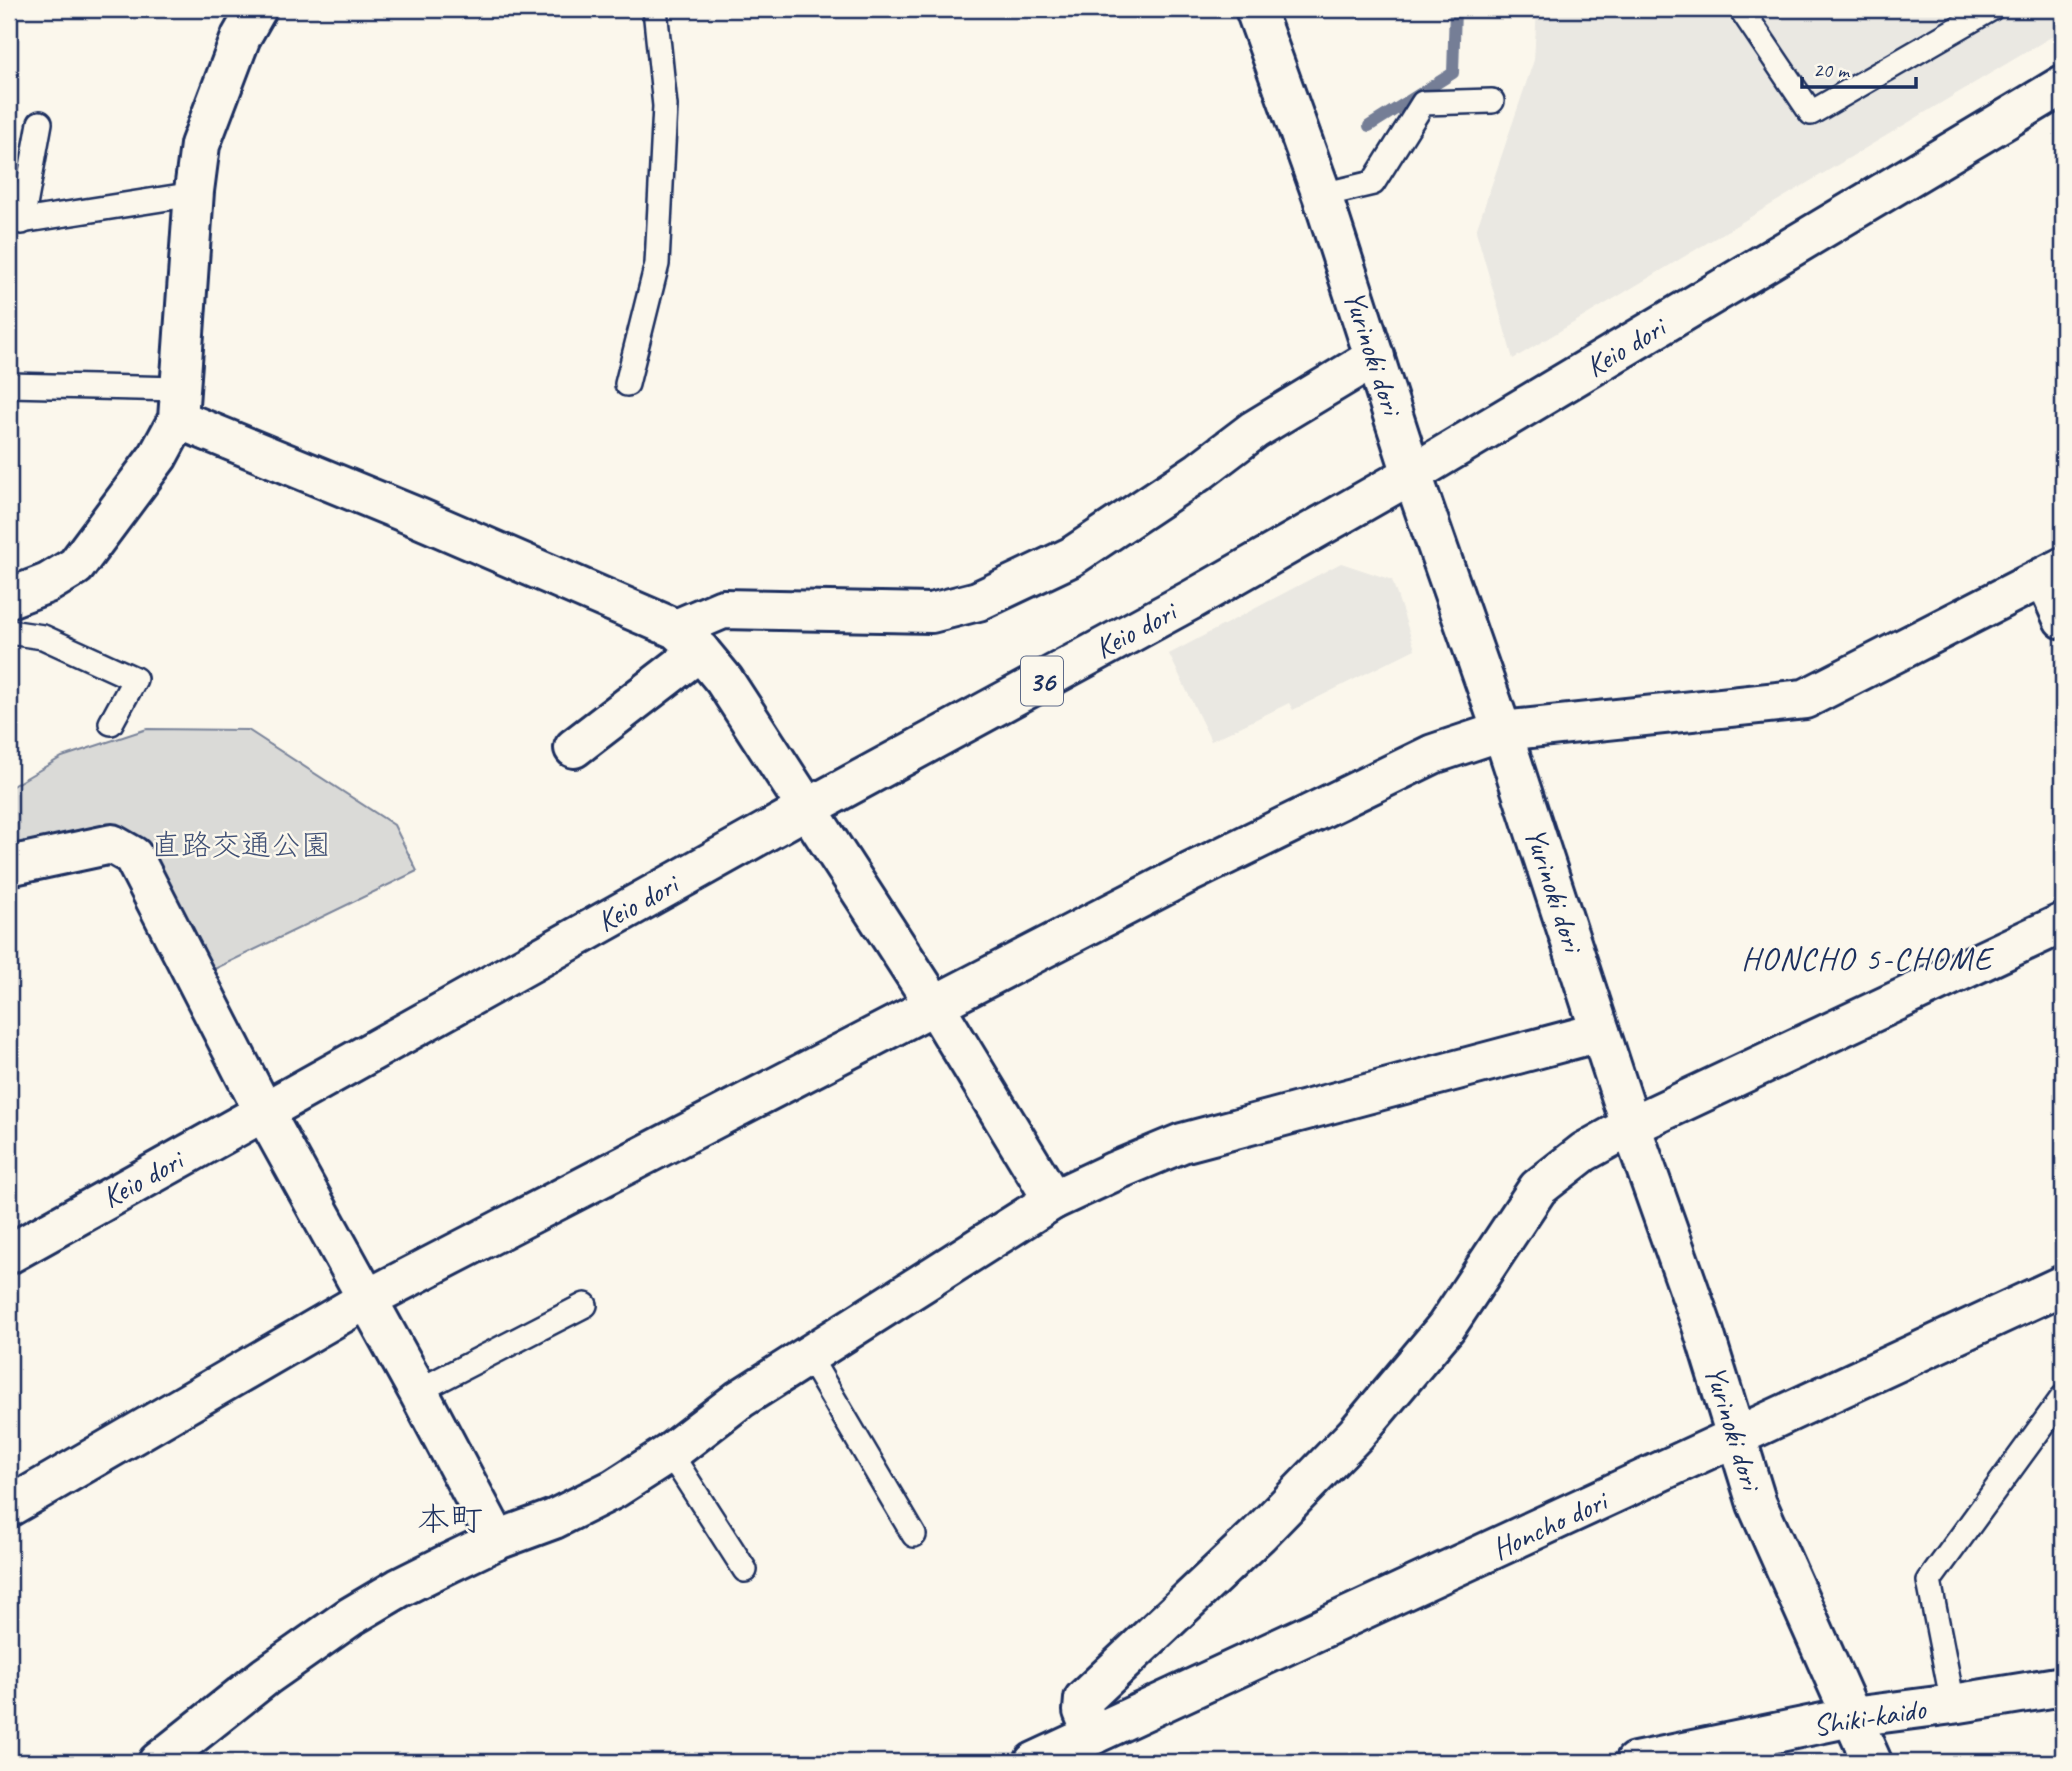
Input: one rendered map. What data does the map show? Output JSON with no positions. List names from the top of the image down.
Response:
{
  "streets": {
    "street": [
      "Keio dori",
      "Yurinoki dori",
      "36",
      "Honcho dori",
      "Shiki-kaido"
    ]
  },
  "crossings": [
    ["Keio dori", "Yurinoki dori"],
    ["Yurinoki dori", "Honcho dori"],
    ["Yurinoki dori", "Shiki-kaido"]
  ],
  "districts": ["HONCHO 5-CHOME", "本町"],
  "parks": ["直路交通公園"],
  "scale_bar": "20 m"
}
